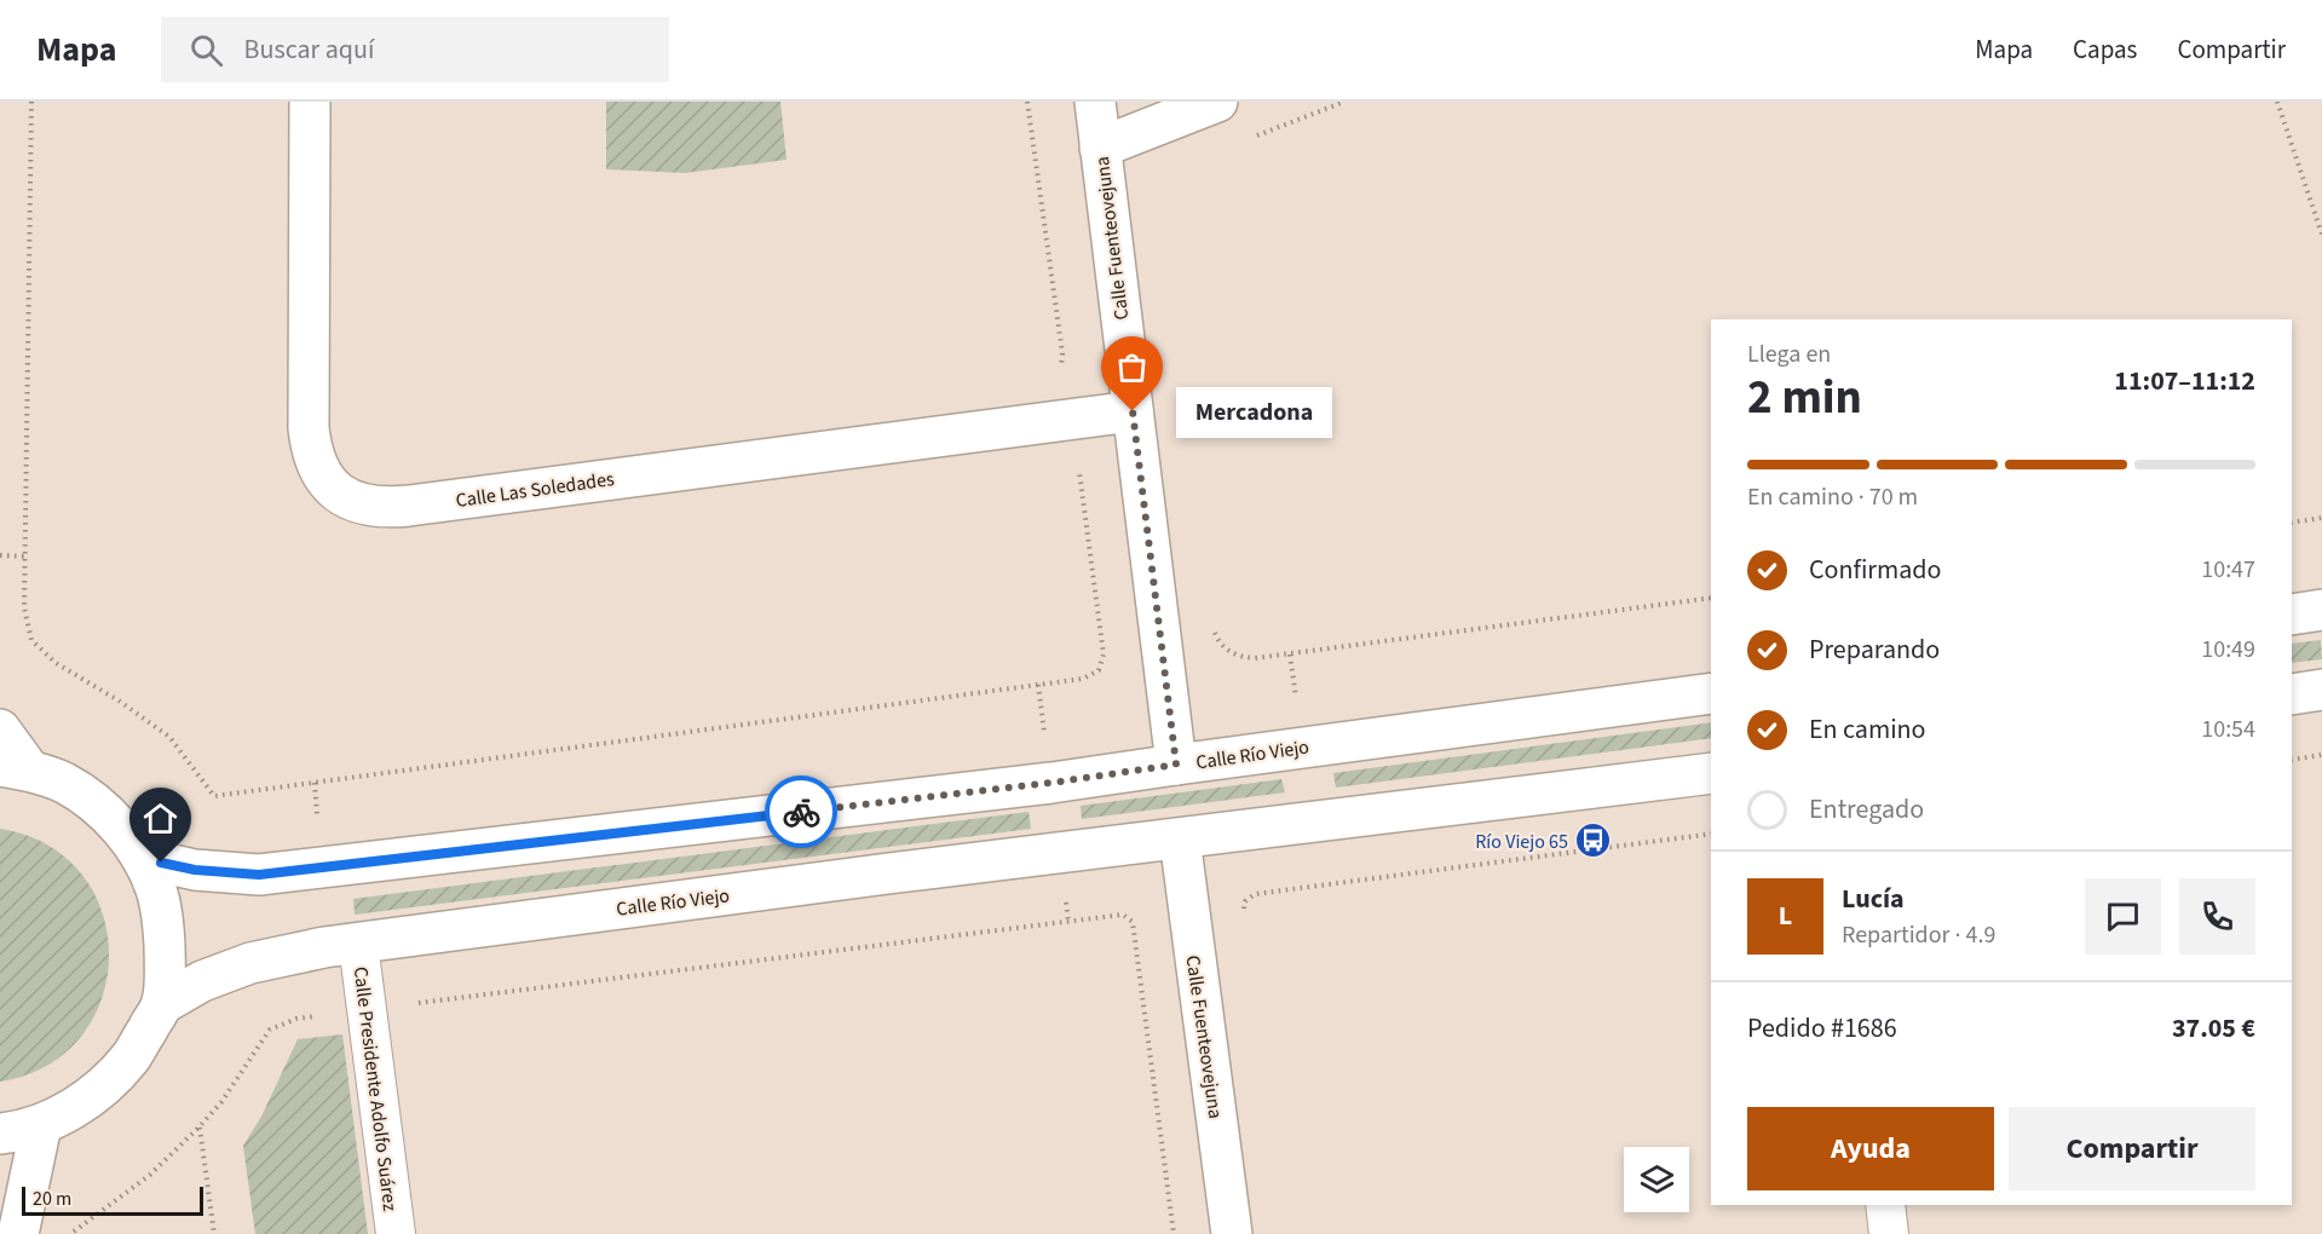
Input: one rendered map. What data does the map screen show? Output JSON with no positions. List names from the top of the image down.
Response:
{
  "streets": {
    "main road": ["Calle Fuenteovejuna", "Calle Las Soledades", "Calle Río Viejo"],
    "street": ["Calle Presidente Adolfo Suárez"]
  },
  "crossings": [
    ["Calle Fuenteovejuna", "Calle Las Soledades"],
    ["Calle Fuenteovejuna", "Calle Río Viejo"],
    ["Calle Río Viejo", "Calle Presidente Adolfo Suárez"]
  ],
  "places": {
    "other": ["Mercadona"],
    "bus stop": ["Río Viejo 65"]
  },
  "scale_bar": "20 m",
  "page": {
    "header": "Mapa",
    "search": "Buscar aquí",
    "nav": ["Mapa", "Capas", "Compartir"],
    "heading": ["2 min", "Llega en", "11:07–11:12"],
    "panel": [
      "Lucía",
      "Repartidor · 4.9",
      "Pedido #1686",
      "37.05 €"
    ],
    "bubble": "Mercadona",
    "bar": "En camino · 70 m",
    "list": [
      ["Confirmado", "10:47"],
      ["Preparando", "10:49"],
      ["En camino", "10:54"],
      "Entregado"
    ],
    "round": "L",
    "buttons": ["Ayuda", "Compartir"],
    "scale": "20 m"
  }
}
